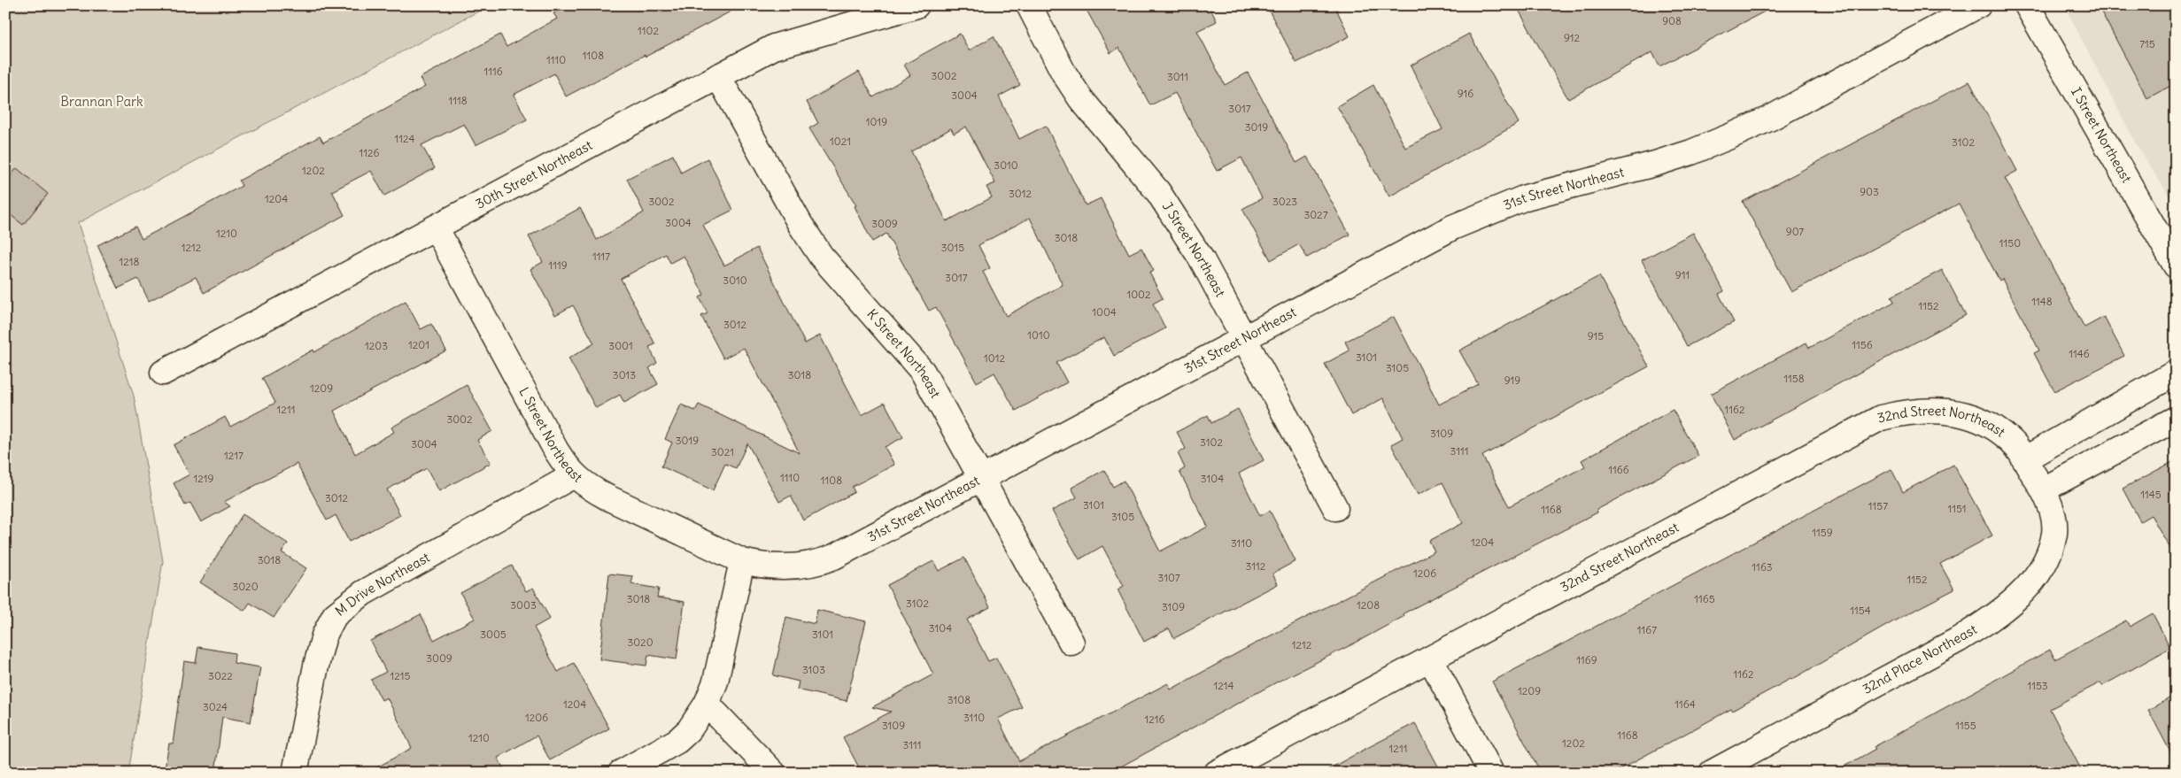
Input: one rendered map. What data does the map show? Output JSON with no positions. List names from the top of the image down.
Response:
{
  "streets": {
    "street": [
      "I Street Northeast",
      "30th Street Northeast",
      "31st Street Northeast",
      "J Street Northeast",
      "K Street Northeast",
      "32nd Street Northeast",
      "L Street Northeast",
      "M Drive Northeast",
      "32nd Place Northeast"
    ]
  },
  "crossings": [
    ["30th Street Northeast", "K Street Northeast"],
    ["30th Street Northeast", "L Street Northeast"],
    ["31st Street Northeast", "J Street Northeast"],
    ["31st Street Northeast", "K Street Northeast"],
    ["31st Street Northeast", "L Street Northeast"],
    ["32nd Street Northeast", "32nd Place Northeast"],
    ["L Street Northeast", "M Drive Northeast"]
  ],
  "parks": ["Brannan Park"],
  "house_numbers": [
    "908",
    "1102",
    "912",
    "715",
    "1108",
    "1110",
    "1116",
    "3002",
    "3011",
    "916",
    "3004",
    "1118",
    "3017",
    "1019",
    "3019",
    "1124",
    "1021",
    "3102",
    "1126",
    "3010",
    "1202",
    "903",
    "3012",
    "1204",
    "3002",
    "3023",
    "3027",
    "3004",
    "3009",
    "907",
    "1210",
    "3018",
    "1150",
    "1212",
    "3015",
    "1117",
    "1218",
    "1119",
    "911",
    "3017",
    "3010",
    "1002",
    "1148",
    "1152",
    "1004",
    "3012",
    "1010",
    "915",
    "1201",
    "1156",
    "1203",
    "3001",
    "1146",
    "3101",
    "1012",
    "3105",
    "3013",
    "3018",
    "1158",
    "919",
    "1209",
    "1211",
    "1162",
    "3002",
    "3109",
    "3019",
    "3102",
    "3004",
    "3111",
    "3021",
    "1217",
    "1166",
    "1110",
    "1219",
    "3104",
    "1108",
    "1145",
    "3012",
    "3101",
    "1157",
    "1151",
    "1168",
    "3105",
    "1159",
    "1204",
    "3110",
    "3018",
    "3112",
    "1163",
    "1206",
    "3107",
    "1152",
    "3020",
    "3018",
    "1165",
    "3102",
    "3003",
    "1208",
    "3109",
    "1154",
    "3104",
    "1167",
    "3005",
    "3101",
    "3020",
    "1212",
    "3009",
    "1169",
    "3103",
    "1162",
    "3022",
    "1215",
    "1214",
    "1153",
    "1209",
    "3108",
    "1204",
    "1164",
    "3024",
    "1206",
    "3110",
    "1216",
    "3109",
    "1155",
    "1168",
    "1210",
    "1202",
    "3111",
    "1211"
  ]
}
